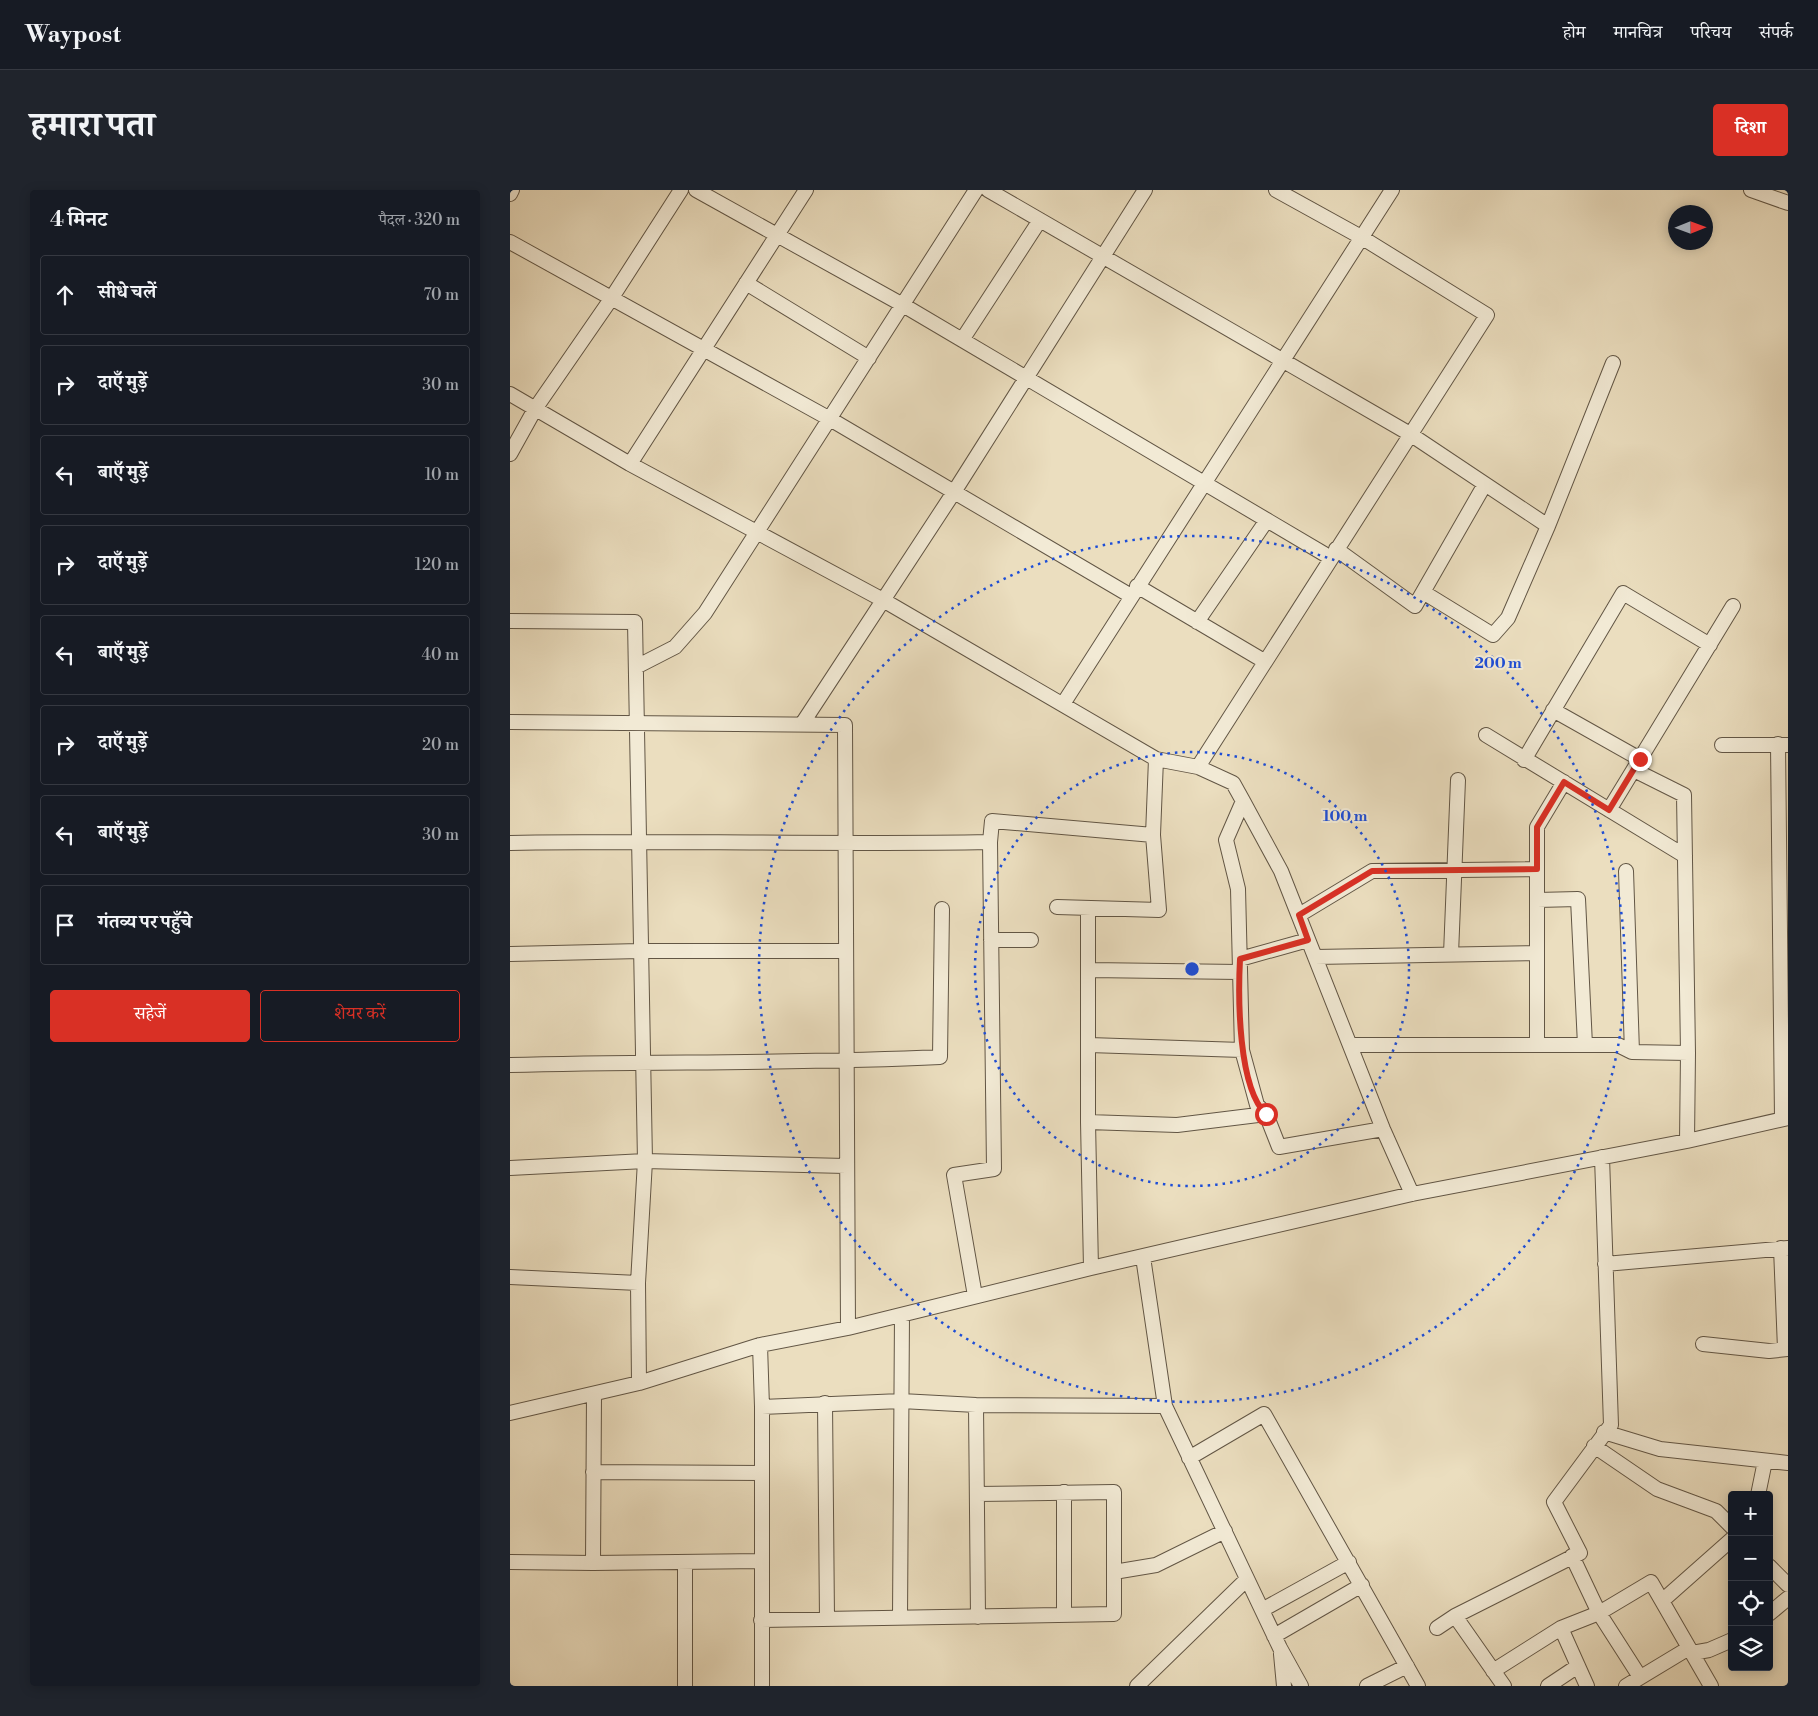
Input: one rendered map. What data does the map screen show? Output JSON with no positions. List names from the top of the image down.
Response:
{
  "north": "right",
  "page": {
    "header": "Waypost",
    "nav": [
      "होम",
      "मानचित्र",
      "परिचय",
      "संपर्क"
    ],
    "title": "हमारा पता",
    "buttons": [
      "दिशा",
      ["सहेजें", "शेयर करें"]
    ],
    "heading": ["4 मिनट", "पैदल · 320 m"],
    "list": [
      ["सीधे चलें", "70 m"],
      ["दाएँ मुड़ें", "30 m"],
      ["बाएँ मुड़ें", "10 m"],
      ["दाएँ मुड़ें", "120 m"],
      ["बाएँ मुड़ें", "40 m"],
      ["दाएँ मुड़ें", "20 m"],
      ["बाएँ मुड़ें", "30 m"],
      "गंतव्य पर पहुँचे"
    ],
    "map_buttons": ["+", "−"]
  },
  "rings": ["200 m", "100 m"]
}
